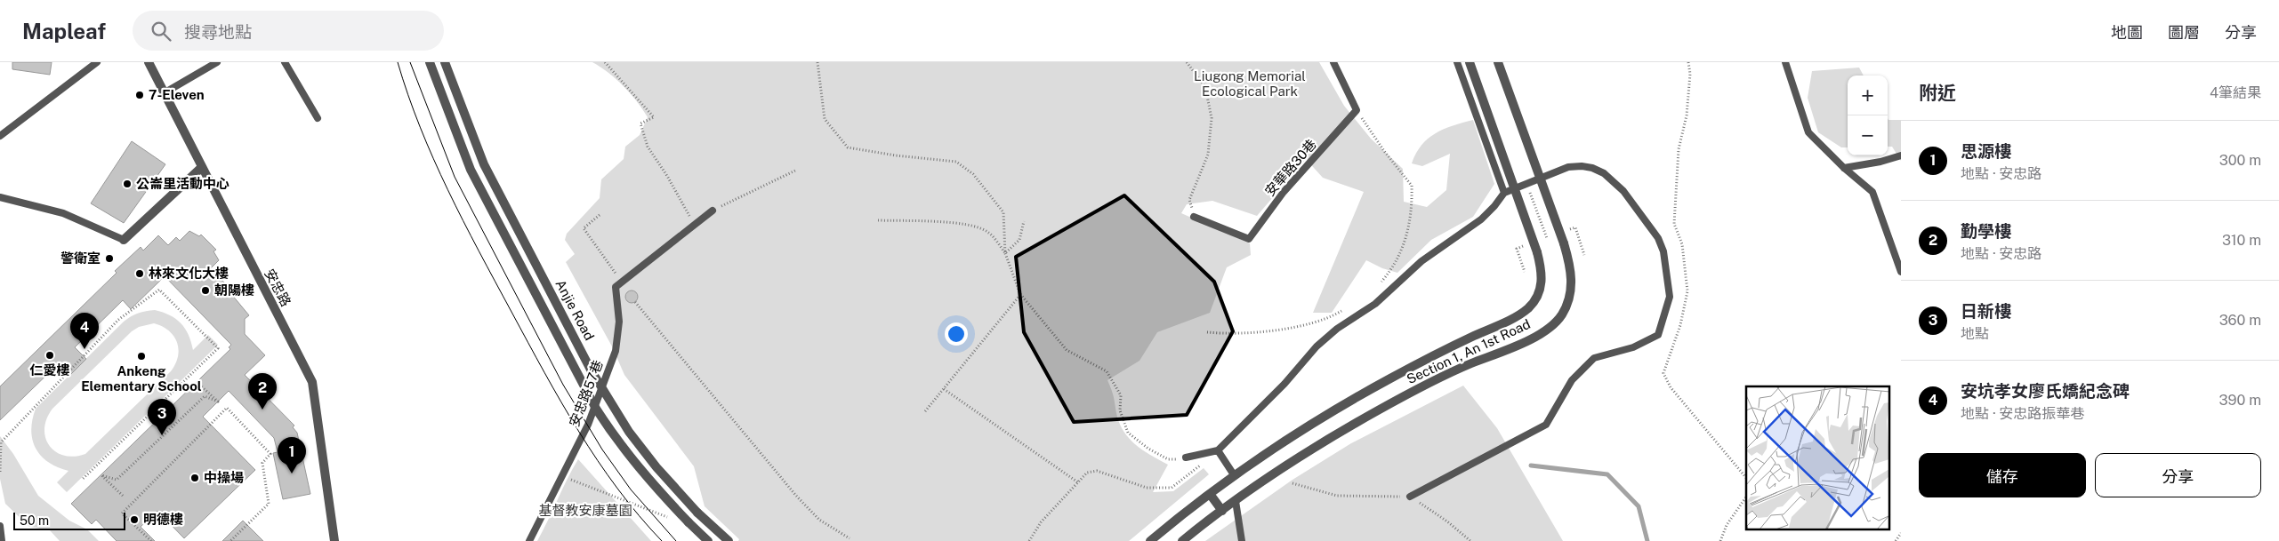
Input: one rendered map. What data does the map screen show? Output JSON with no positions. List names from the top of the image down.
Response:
{
  "streets": {
    "street": ["安忠路", "Anjie Road", "Section 1, An 1st Road"],
    "lane": ["安華路30巷", "安忠路57巷"]
  },
  "parks": ["Liugong Memorial Ecological Park", "基督教安康墓園"],
  "places": [
    "7-Eleven",
    "公崙里活動中心",
    "警衛室",
    "林來文化大樓",
    "朝陽樓",
    "仁愛樓",
    "Ankeng Elementary School",
    "中操場",
    "明德樓"
  ],
  "scale_bar": "50 m",
  "page": {
    "header": "Mapleaf",
    "search": "搜尋地點",
    "nav": ["地圖", "圖層", "分享"],
    "heading": ["附近", "4筆結果"],
    "map_buttons": ["+", "−"],
    "list": [
      {
        "mark": "1",
        "name": "思源樓",
        "note": "地點 · 安忠路",
        "value": "300 m"
      },
      {
        "mark": "2",
        "name": "勤學樓",
        "note": "地點 · 安忠路",
        "value": "310 m"
      },
      {
        "mark": "3",
        "name": "日新樓",
        "note": "地點",
        "value": "360 m"
      },
      {
        "mark": "4",
        "name": "安坑孝女廖氏嬌紀念碑",
        "note": "地點 · 安忠路振華巷",
        "value": "390 m"
      }
    ],
    "pins": [
      "4",
      "2",
      "3",
      "1"
    ],
    "buttons": ["儲存", "分享"],
    "scale": "50 m"
  }
}
